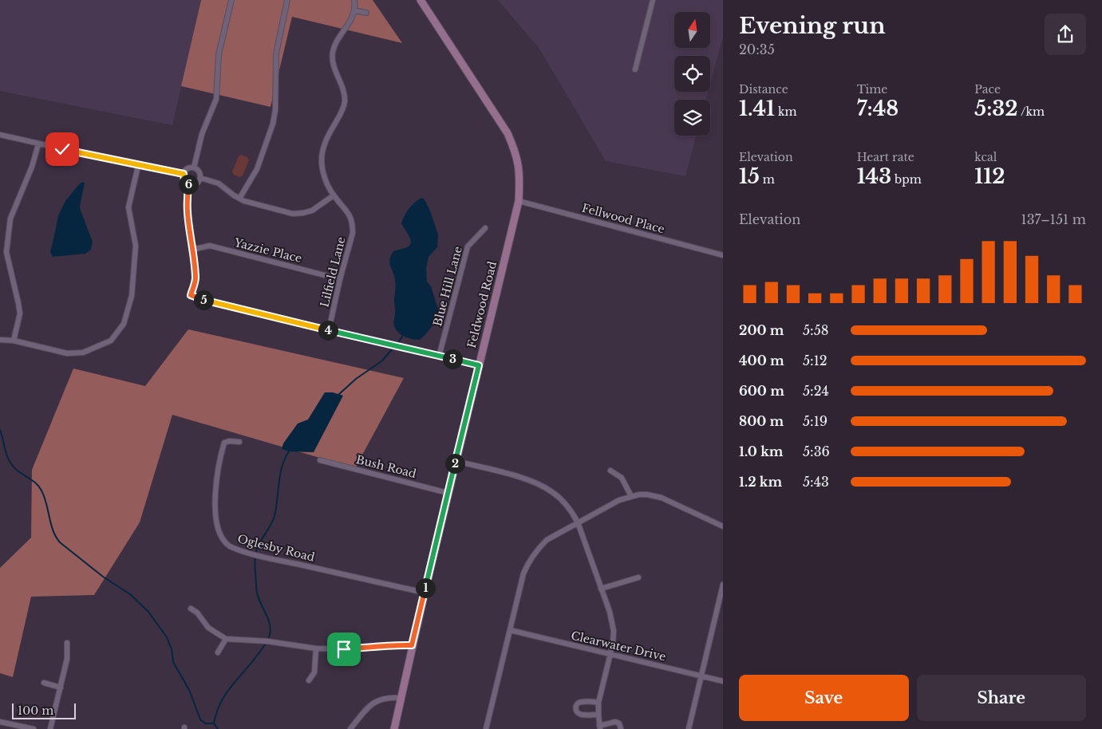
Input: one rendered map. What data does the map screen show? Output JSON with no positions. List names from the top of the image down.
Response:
{
  "streets": {
    "street": [
      "Fellwood Place",
      "Yazzie Place",
      "Lilfield Lane",
      "Blue Hill Lane",
      "Feldwood Road",
      "Bush Road",
      "Oglesby Road",
      "Clearwater Drive"
    ]
  },
  "crossings": [
    ["Fellwood Place", "Feldwood Road"],
    ["Yazzie Place", "Lilfield Lane"],
    ["Feldwood Road", "Bush Road"],
    ["Feldwood Road", "Oglesby Road"]
  ],
  "scale_bar": "100 m",
  "north": "top",
  "page": {
    "heading": ["Evening run", "20:35"],
    "stats": [
      ["Distance", "1.41 km"],
      ["Time", "7:48"],
      ["Pace", "5:32 /km"],
      ["Elevation", "15 m"],
      ["Heart rate", "143 bpm"],
      ["kcal", "112"]
    ],
    "pins": [
      "6",
      "5",
      "4",
      "3",
      "2",
      "1"
    ],
    "chart": ["Elevation", "137–151 m"],
    "list": [
      {
        "name": "200 m",
        "note": "5:58"
      },
      {
        "name": "400 m",
        "note": "5:12"
      },
      {
        "name": "600 m",
        "note": "5:24"
      },
      {
        "name": "800 m",
        "note": "5:19"
      },
      {
        "name": "1.0 km",
        "note": "5:36"
      },
      {
        "name": "1.2 km",
        "note": "5:43"
      }
    ],
    "buttons": ["Save", "Share"],
    "scale": "100 m"
  }
}
